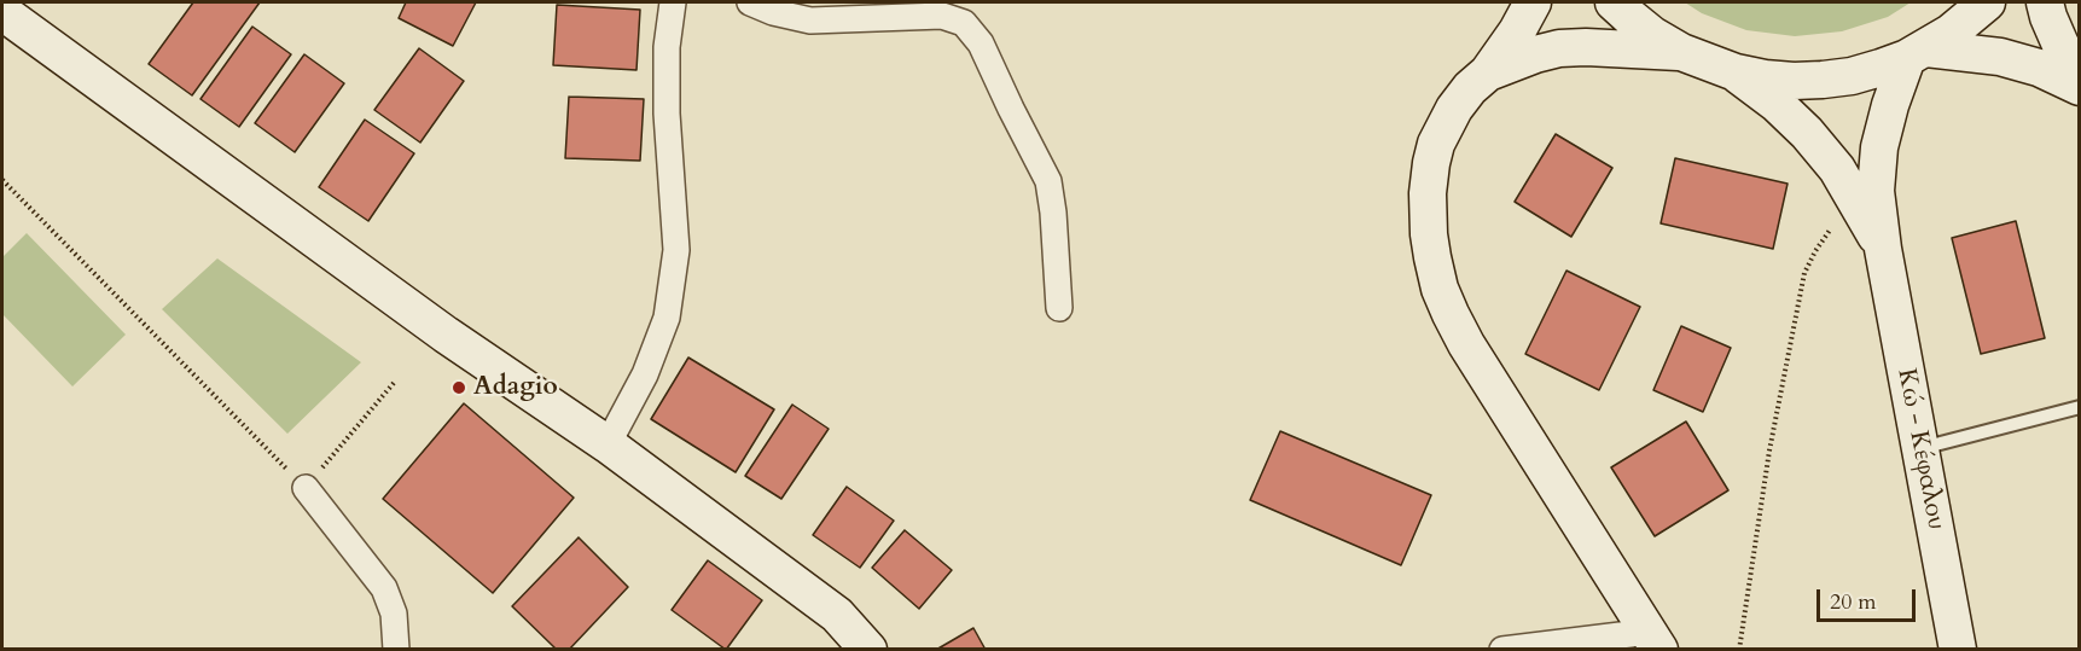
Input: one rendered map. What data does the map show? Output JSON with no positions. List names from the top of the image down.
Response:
{
  "streets": {
    "street": ["Κώ - Κέφαλου"]
  },
  "places": ["Adagio"],
  "scale_bar": "20 m"
}
